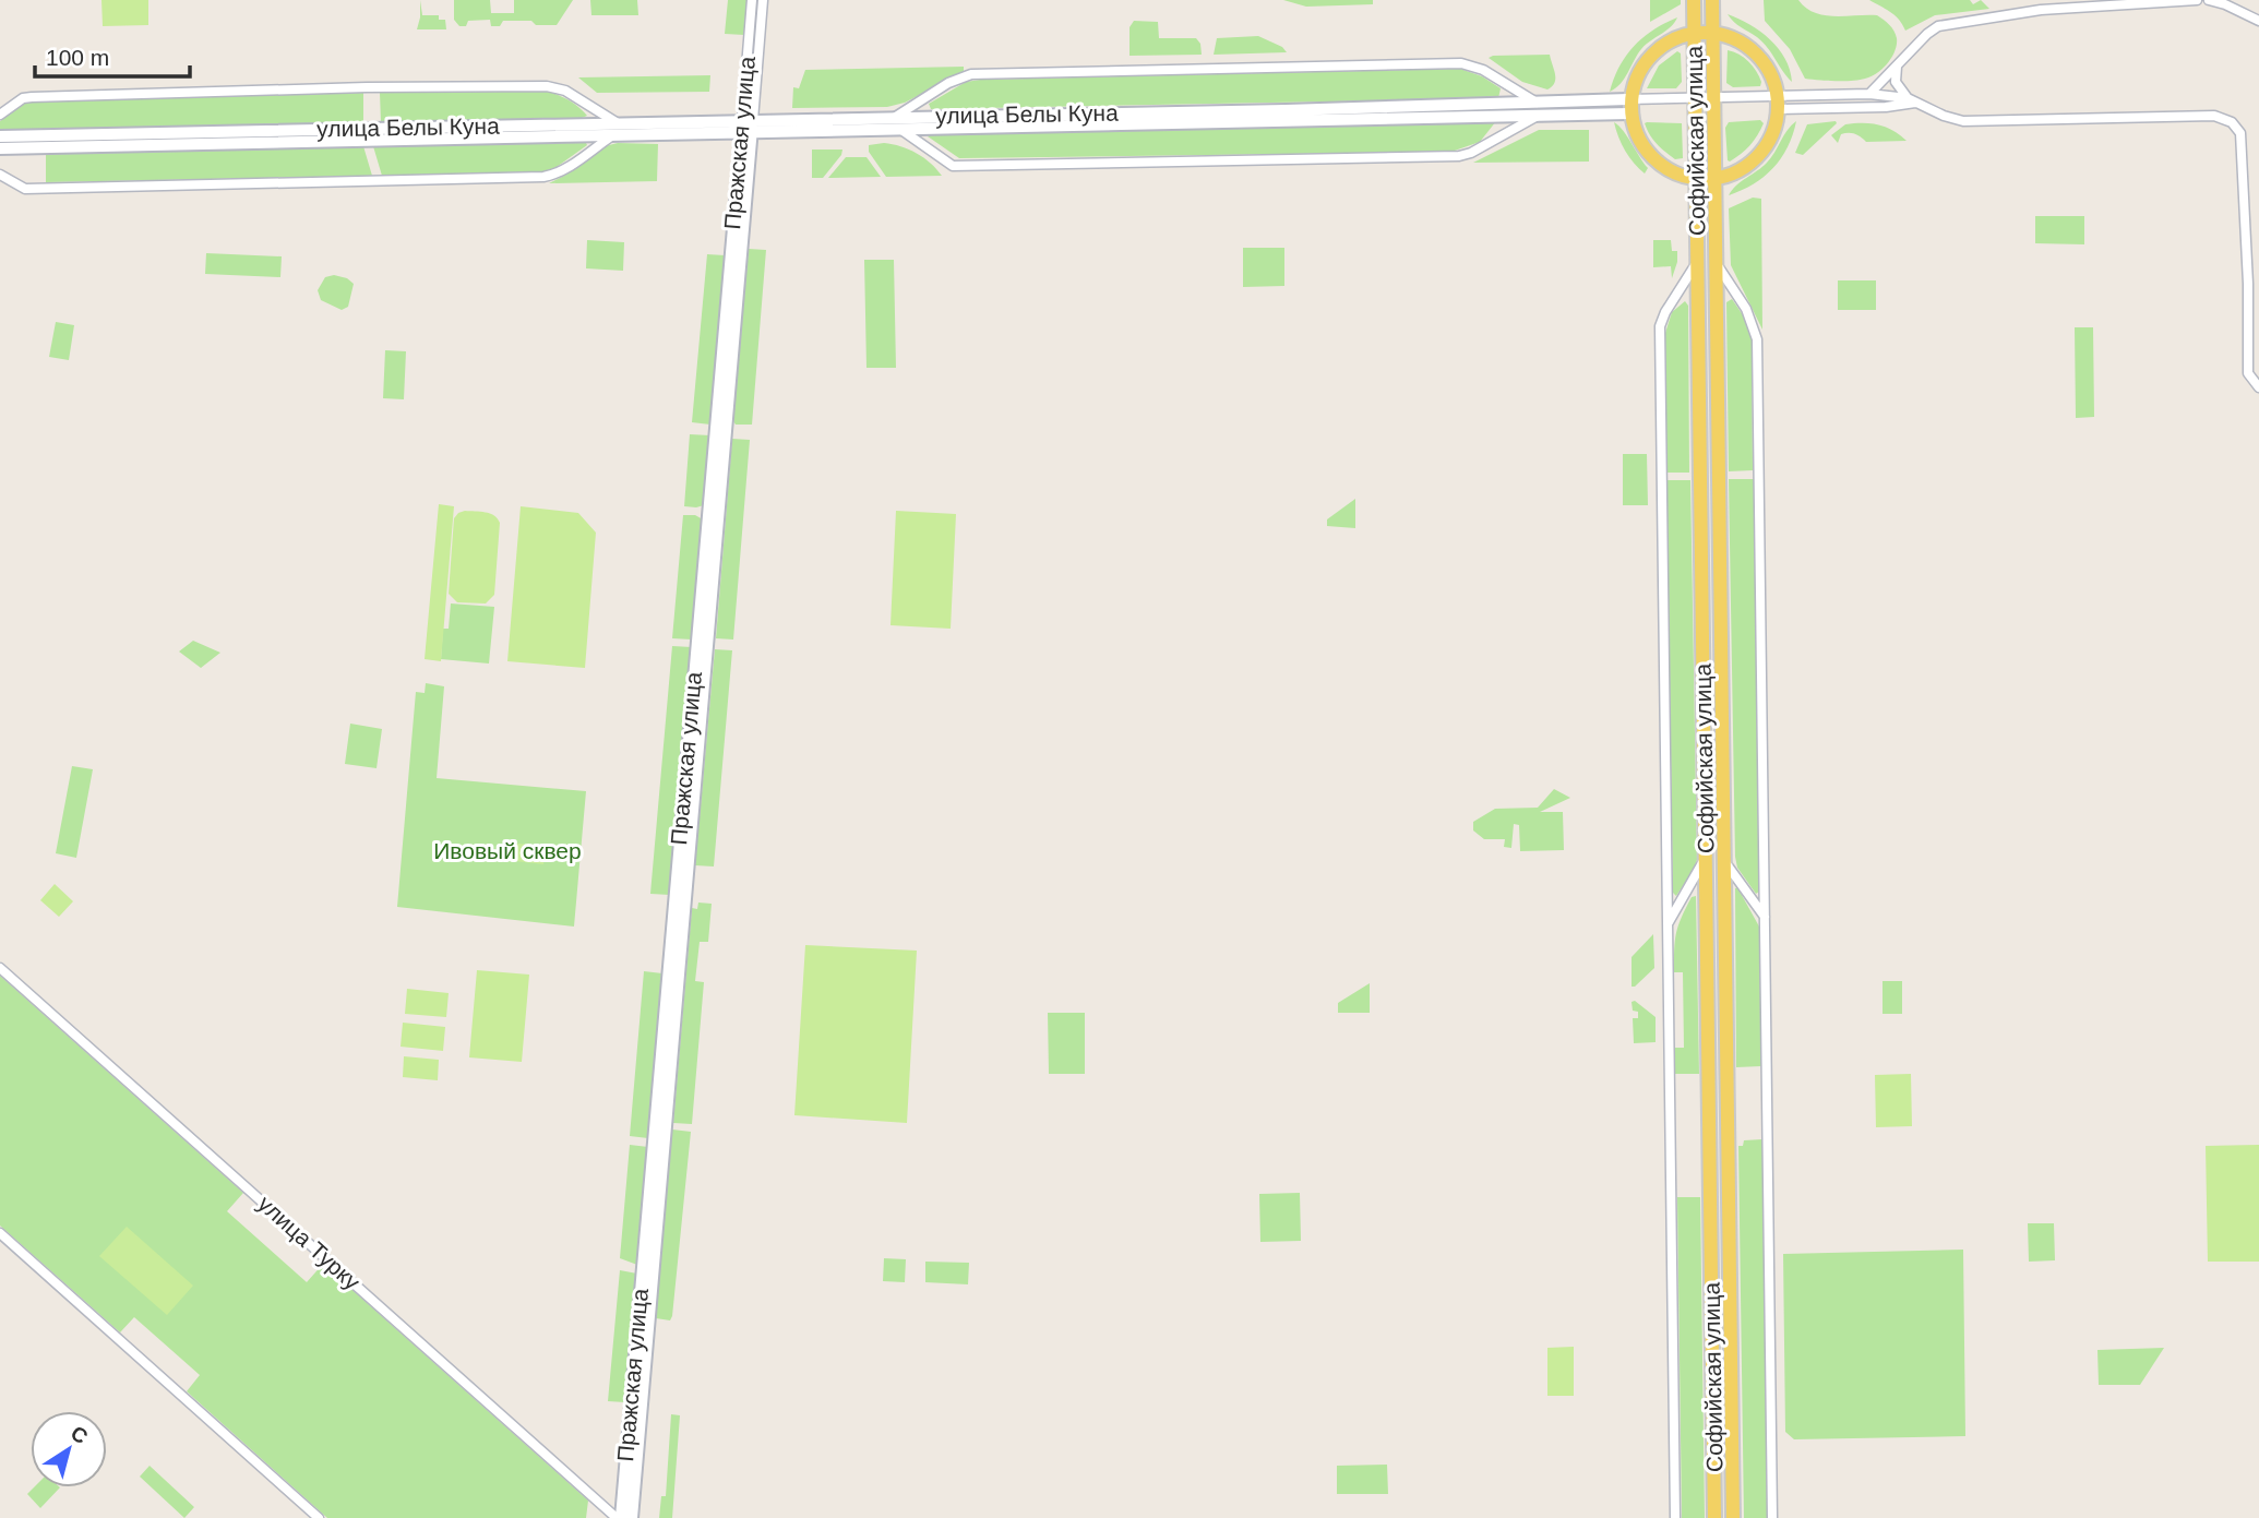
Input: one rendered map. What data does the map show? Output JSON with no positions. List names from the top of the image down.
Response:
{
  "streets": {
    "main road": ["Софийская улица"],
    "street": ["улица Белы Куна", "Пражская улица", "улица Турку"]
  },
  "crossings": [
    ["улица Белы Куна", "Софийская улица"],
    ["улица Белы Куна", "Пражская улица"],
    ["Пражская улица", "улица Турку"]
  ],
  "parks": ["Ивовый сквер"],
  "scale_bar": "100 m",
  "north": "top right"
}
